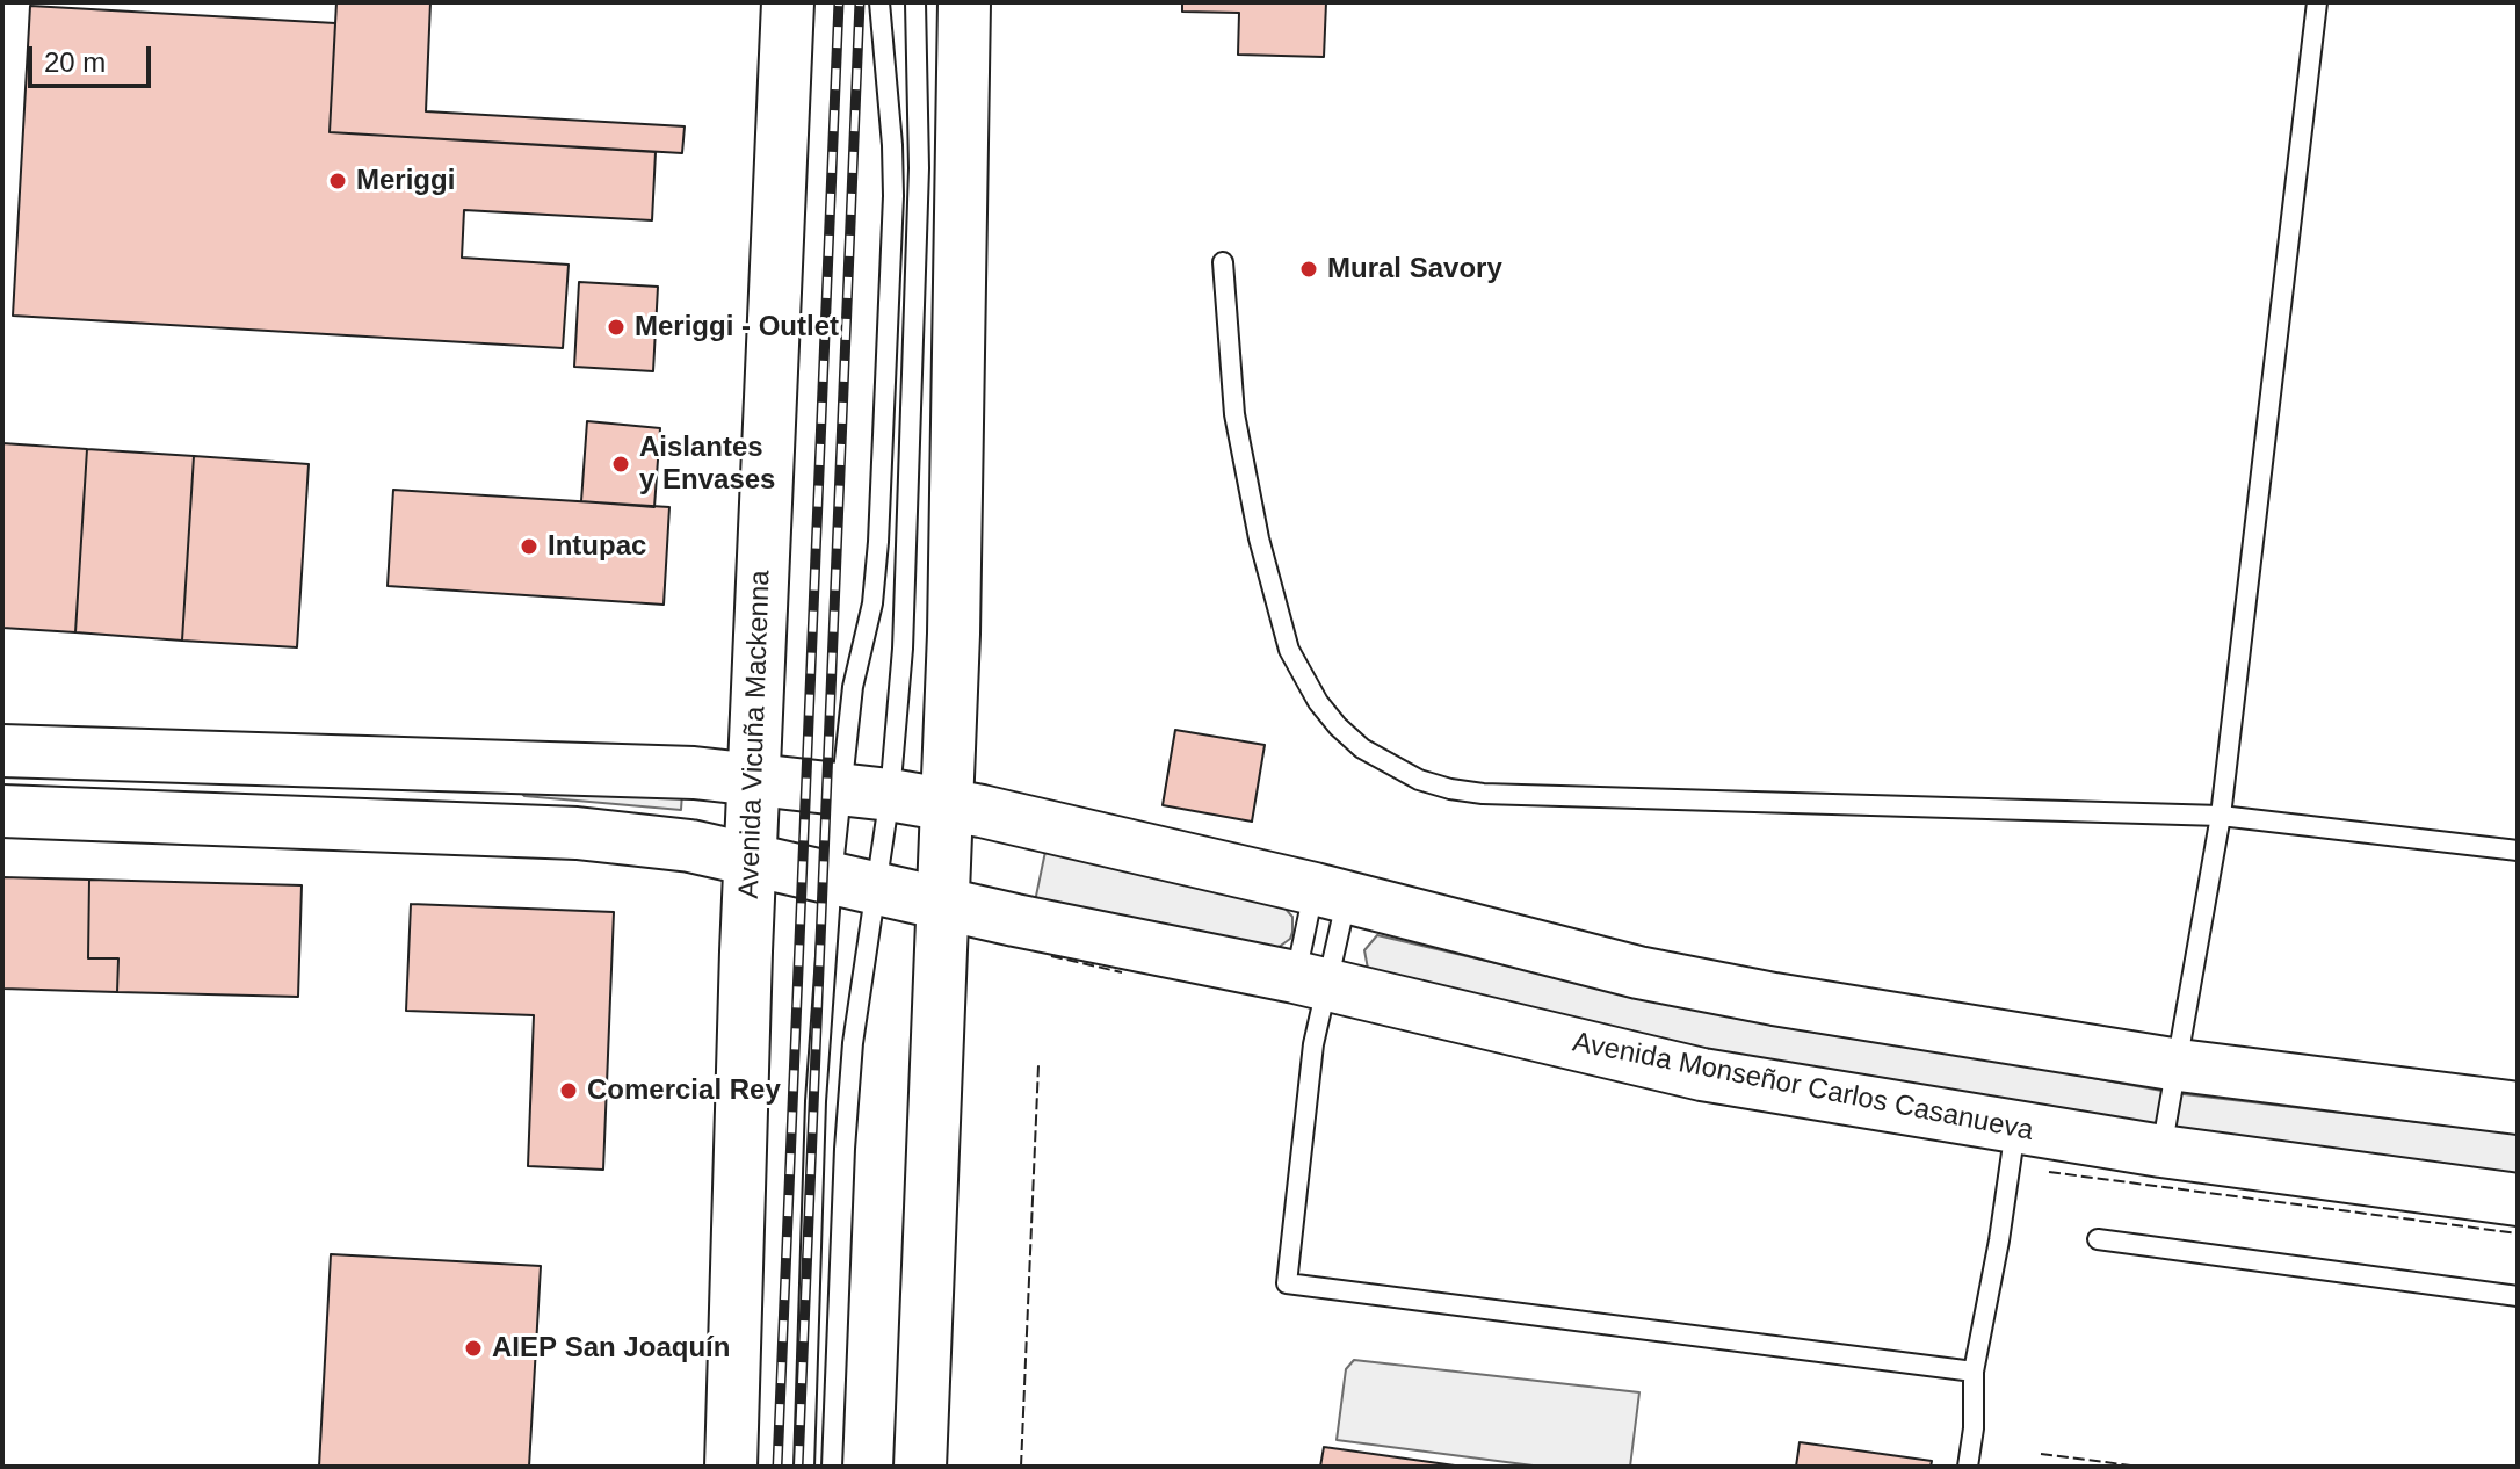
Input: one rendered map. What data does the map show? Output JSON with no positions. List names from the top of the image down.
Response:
{
  "streets": {
    "main road": ["Avenida Vicuña Mackenna", "Avenida Monseñor Carlos Casanueva"]
  },
  "crossings": [
    ["Avenida Vicuña Mackenna", "Avenida Monseñor Carlos Casanueva"]
  ],
  "places": [
    "Meriggi",
    "Mural Savory",
    "Meriggi - Outlet",
    "Aislantes y Envases",
    "Intupac",
    "Comercial Rey",
    "AIEP San Joaquín"
  ],
  "scale_bar": "20 m"
}
